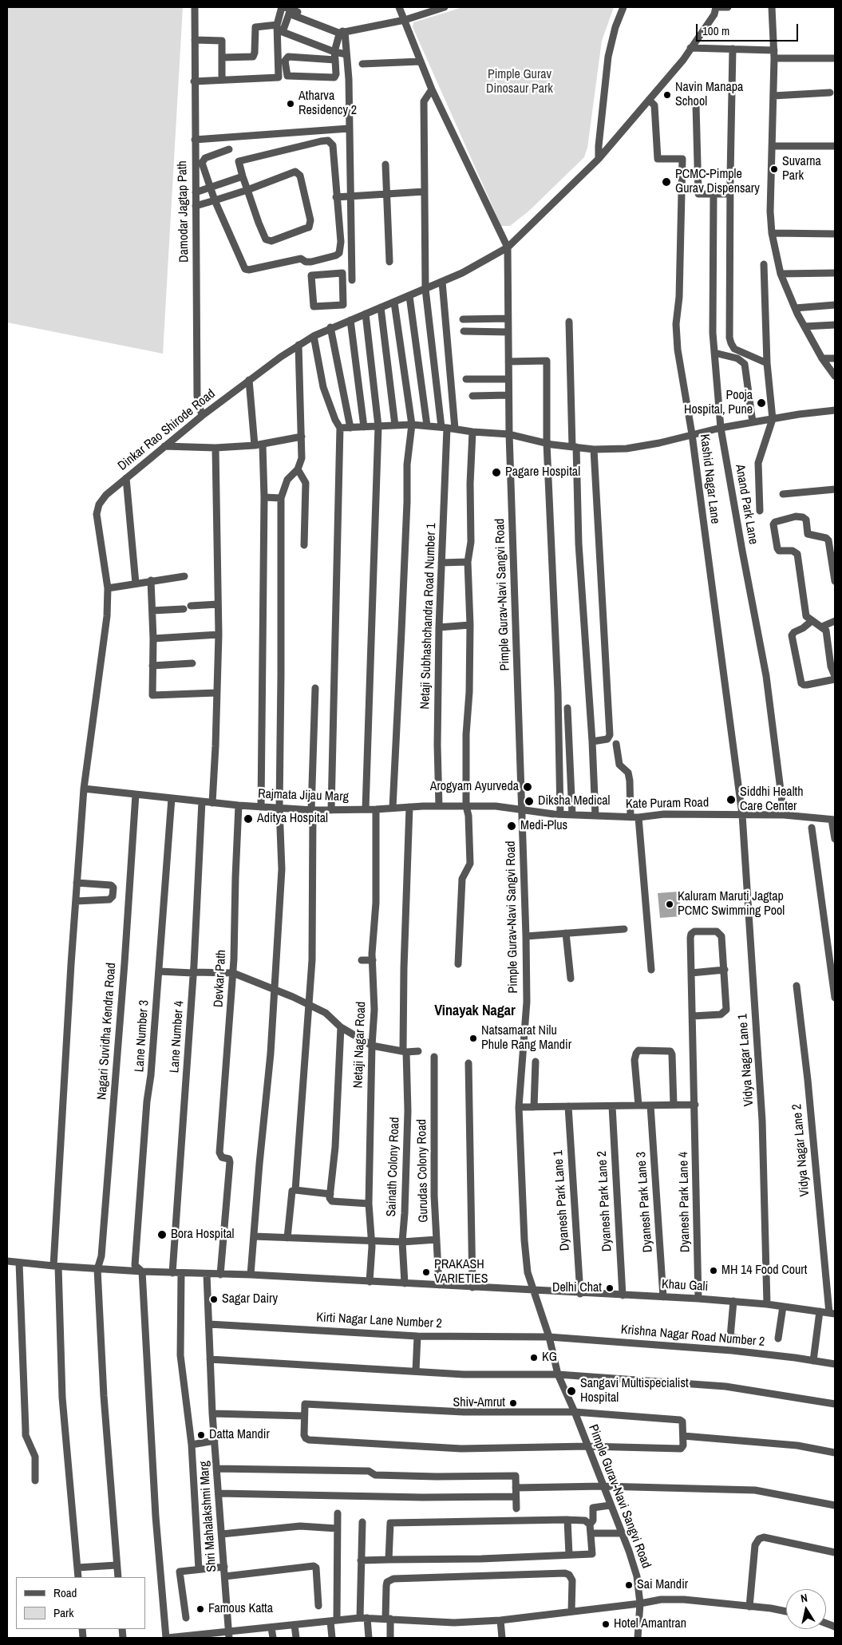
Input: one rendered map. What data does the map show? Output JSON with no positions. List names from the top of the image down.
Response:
{
  "streets": {
    "street": [
      "Damodar Jagtap Path",
      "Dinkar Rao Shirode Road",
      "Kashid Nagar Lane",
      "Anand Park Lane",
      "Pimple Gurav-Navi Sangvi Road",
      "Netaji Subhashchandra Road Number 1",
      "Rajmata Jijau Marg",
      "Kate Puram Road",
      "Devkar Path",
      "Nagari Suvidha Kendra Road",
      "Lane Number 3",
      "Lane Number 4",
      "Netaji Nagar Road",
      "Vidya Nagar Lane 1",
      "Vidya Nagar Lane 2",
      "Sainath Colony Road",
      "Gurudas Colony Road",
      "Dyanesh Park Lane 1",
      "Dyanesh Park Lane 2",
      "Dyanesh Park Lane 3",
      "Dyanesh Park Lane 4",
      "Khau Gali",
      "Kirti Nagar Lane Number 2",
      "Krishna Nagar Road Number 2",
      "Shri Mahalakshmi Marg"
    ]
  },
  "crossings": [
    ["Damodar Jagtap Path", "Dinkar Rao Shirode Road"],
    ["Dinkar Rao Shirode Road", "Kashid Nagar Lane"],
    ["Dinkar Rao Shirode Road", "Pimple Gurav-Navi Sangvi Road"],
    ["Dinkar Rao Shirode Road", "Netaji Subhashchandra Road Number 1"],
    ["Dinkar Rao Shirode Road", "Rajmata Jijau Marg"],
    ["Dinkar Rao Shirode Road", "Khau Gali"],
    ["Kashid Nagar Lane", "Kate Puram Road"],
    ["Kashid Nagar Lane", "Vidya Nagar Lane 1"],
    ["Pimple Gurav-Navi Sangvi Road", "Rajmata Jijau Marg"],
    ["Pimple Gurav-Navi Sangvi Road", "Kate Puram Road"],
    ["Pimple Gurav-Navi Sangvi Road", "Khau Gali"],
    ["Pimple Gurav-Navi Sangvi Road", "Kirti Nagar Lane Number 2"],
    ["Pimple Gurav-Navi Sangvi Road", "Krishna Nagar Road Number 2"],
    ["Netaji Subhashchandra Road Number 1", "Rajmata Jijau Marg"],
    ["Rajmata Jijau Marg", "Kate Puram Road"],
    ["Rajmata Jijau Marg", "Devkar Path"],
    ["Rajmata Jijau Marg", "Nagari Suvidha Kendra Road"],
    ["Rajmata Jijau Marg", "Lane Number 3"],
    ["Rajmata Jijau Marg", "Lane Number 4"],
    ["Rajmata Jijau Marg", "Netaji Nagar Road"],
    ["Rajmata Jijau Marg", "Sainath Colony Road"],
    ["Kate Puram Road", "Vidya Nagar Lane 1"],
    ["Devkar Path", "Khau Gali"],
    ["Nagari Suvidha Kendra Road", "Khau Gali"],
    ["Lane Number 3", "Khau Gali"],
    ["Lane Number 4", "Khau Gali"],
    ["Netaji Nagar Road", "Khau Gali"],
    ["Vidya Nagar Lane 1", "Khau Gali"],
    ["Vidya Nagar Lane 2", "Khau Gali"],
    ["Sainath Colony Road", "Khau Gali"],
    ["Gurudas Colony Road", "Khau Gali"],
    ["Dyanesh Park Lane 1", "Khau Gali"],
    ["Dyanesh Park Lane 2", "Khau Gali"],
    ["Dyanesh Park Lane 3", "Khau Gali"],
    ["Dyanesh Park Lane 4", "Khau Gali"],
    ["Khau Gali", "Shri Mahalakshmi Marg"],
    ["Kirti Nagar Lane Number 2", "Krishna Nagar Road Number 2"],
    ["Kirti Nagar Lane Number 2", "Shri Mahalakshmi Marg"]
  ],
  "districts": ["Vinayak Nagar"],
  "parks": ["Pimple Gurav Dinosaur Park"],
  "places": [
    "Navin Manapa School",
    "Atharva Residency 2",
    "Suvarna Park",
    "PCMC-Pimple Gurav Dispensary",
    "Pooja Hospital, Pune",
    "Pagare Hospital",
    "Arogyam Ayurveda",
    "Siddhi Health Care Center",
    "Diksha Medical",
    "Aditya Hospital",
    "Medi-Plus",
    "Kaluram Maruti Jagtap PCMC Swimming Pool",
    "Natsamarat Nilu Phule Rang Mandir",
    "Bora Hospital",
    "MH 14 Food Court",
    "PRAKASH VARIETIES",
    "Delhi Chat",
    "Sagar Dairy",
    "KG",
    "Sangavi Multispecialist Hospital",
    "Shiv-Amrut",
    "Datta Mandir",
    "Sai Mandir",
    "Famous Katta",
    "Hotel Amantran"
  ],
  "legend": ["Road", "Park"],
  "scale_bar": "100 m",
  "north": "top"
}
